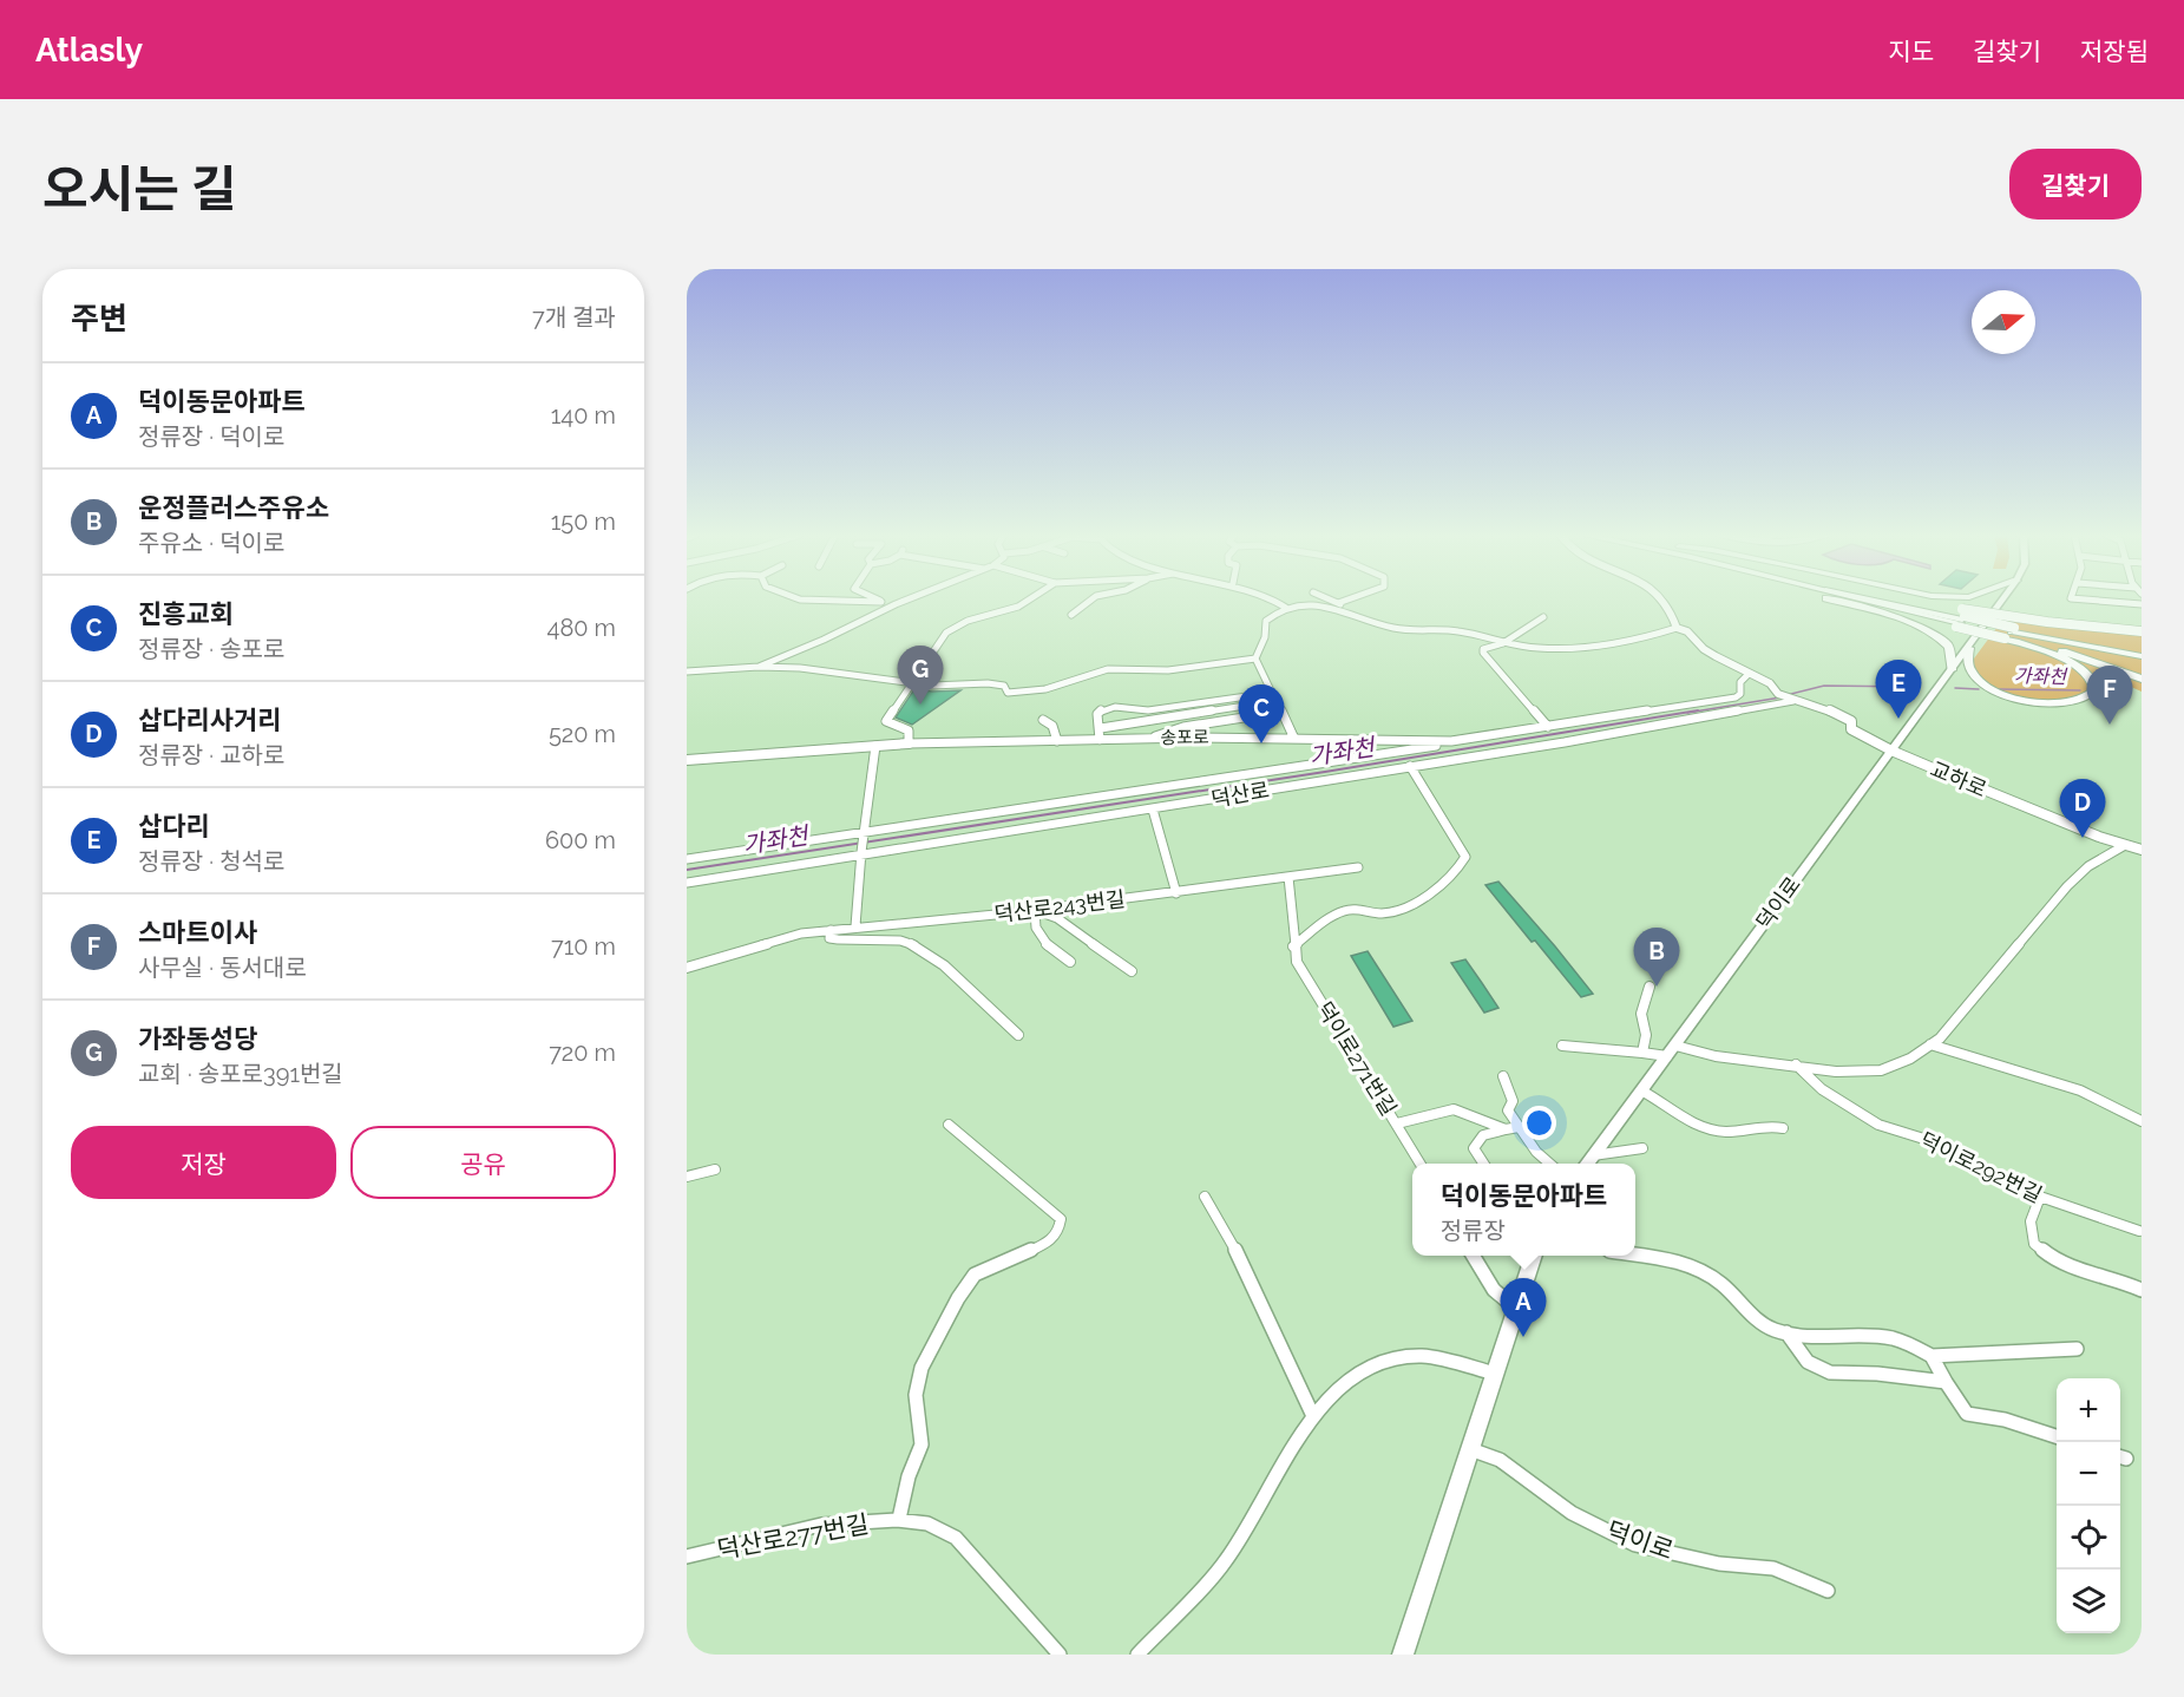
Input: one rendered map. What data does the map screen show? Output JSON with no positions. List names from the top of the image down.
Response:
{
  "streets": {
    "main road": ["덕이로"],
    "street": [
      "송포로",
      "교하로",
      "덕산로",
      "덕산로243번길",
      "덕이로271번길",
      "덕이로292번길",
      "덕산로277번길"
    ]
  },
  "crossings": [
    ["송포로", "교하로"],
    ["송포로", "덕산로"],
    ["교하로", "덕산로"],
    ["교하로", "덕이로"],
    ["덕산로243번길", "덕이로271번길"]
  ],
  "water": ["가좌천"],
  "north": "right",
  "page": {
    "header": "Atlasly",
    "nav": ["지도", "길찾기", "저장됨"],
    "title": "오시는 길",
    "buttons": [
      "길찾기",
      ["저장", "공유"]
    ],
    "heading": ["주변", "7개 결과"],
    "list": [
      {
        "mark": "A",
        "name": "덕이동문아파트",
        "note": "정류장 · 덕이로",
        "value": "140 m"
      },
      {
        "mark": "B",
        "name": "운정플러스주유소",
        "note": "주유소 · 덕이로",
        "value": "150 m"
      },
      {
        "mark": "C",
        "name": "진흥교회",
        "note": "정류장 · 송포로",
        "value": "480 m"
      },
      {
        "mark": "D",
        "name": "삽다리사거리",
        "note": "정류장 · 교하로",
        "value": "520 m"
      },
      {
        "mark": "E",
        "name": "삽다리",
        "note": "정류장 · 청석로",
        "value": "600 m"
      },
      {
        "mark": "F",
        "name": "스마트이사",
        "note": "사무실 · 동서대로",
        "value": "710 m"
      },
      {
        "mark": "G",
        "name": "가좌동성당",
        "note": "교회 · 송포로391번길",
        "value": "720 m"
      }
    ],
    "pins": [
      "G",
      "E",
      "F",
      "C",
      "D",
      "B",
      "A"
    ],
    "popup": ["덕이동문아파트", "정류장"],
    "map_buttons": ["+", "−"]
  }
}
